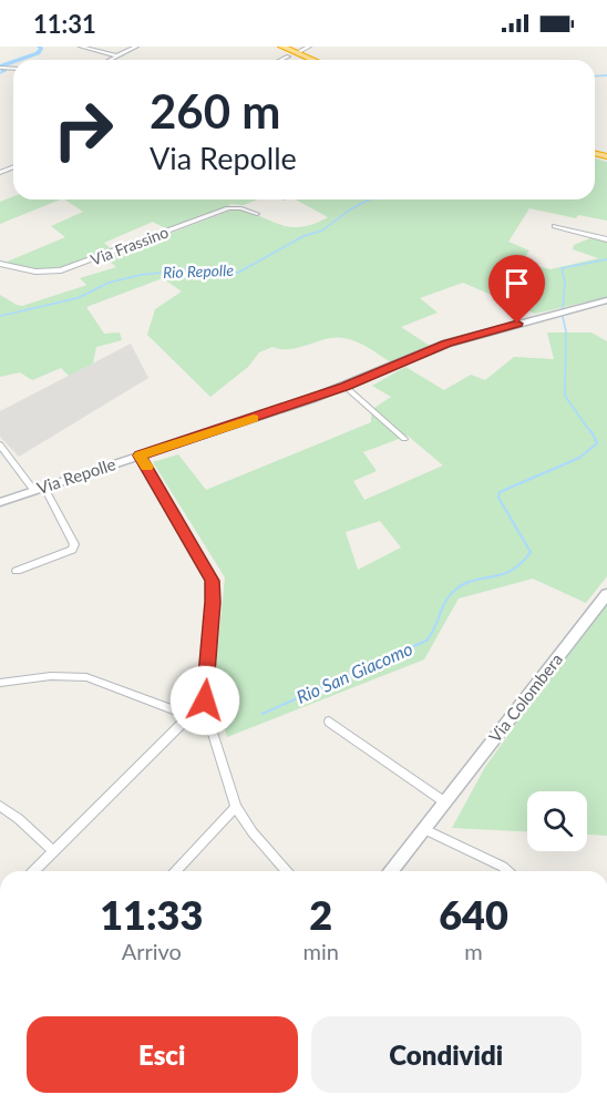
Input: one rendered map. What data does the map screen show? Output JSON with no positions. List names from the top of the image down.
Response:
{
  "streets": {
    "street": ["Via Frassino", "Via Repolle", "Via Colombera"]
  },
  "water": ["Rio Repolle", "Rio San Giacomo"],
  "page": {
    "status": "11:31",
    "turn": ["260 m", "Via Repolle"],
    "eta": [
      "11:33",
      "Arrivo",
      "2",
      "min",
      "640",
      "m"
    ],
    "buttons": ["Esci", "Condividi"]
  }
}
